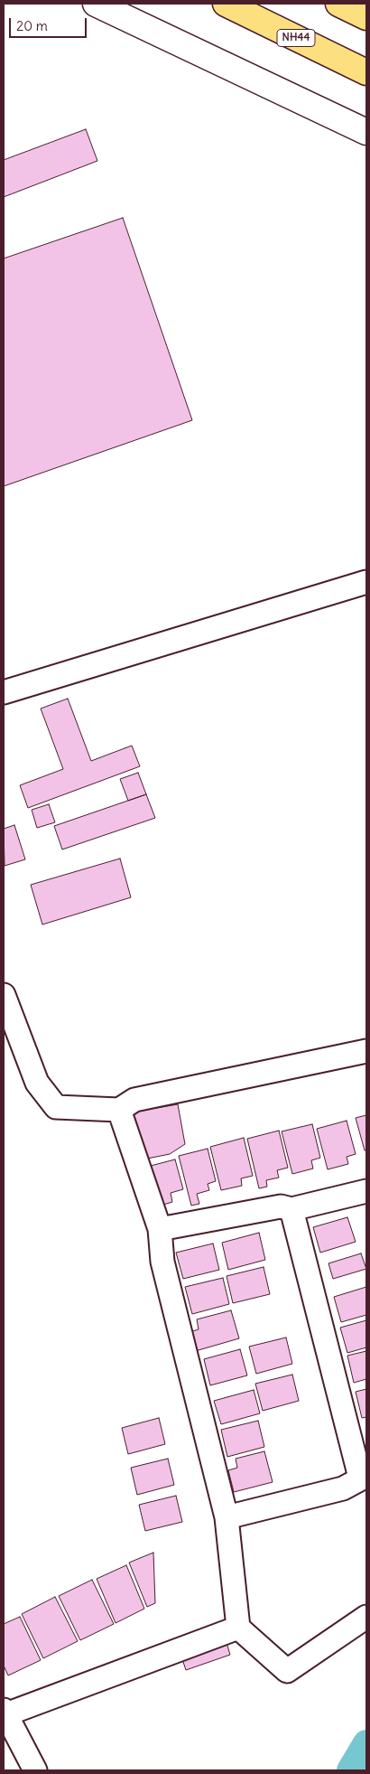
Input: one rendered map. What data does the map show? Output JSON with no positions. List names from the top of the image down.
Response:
{
  "streets": {
    "highway": ["NH44"]
  },
  "scale_bar": "20 m"
}
